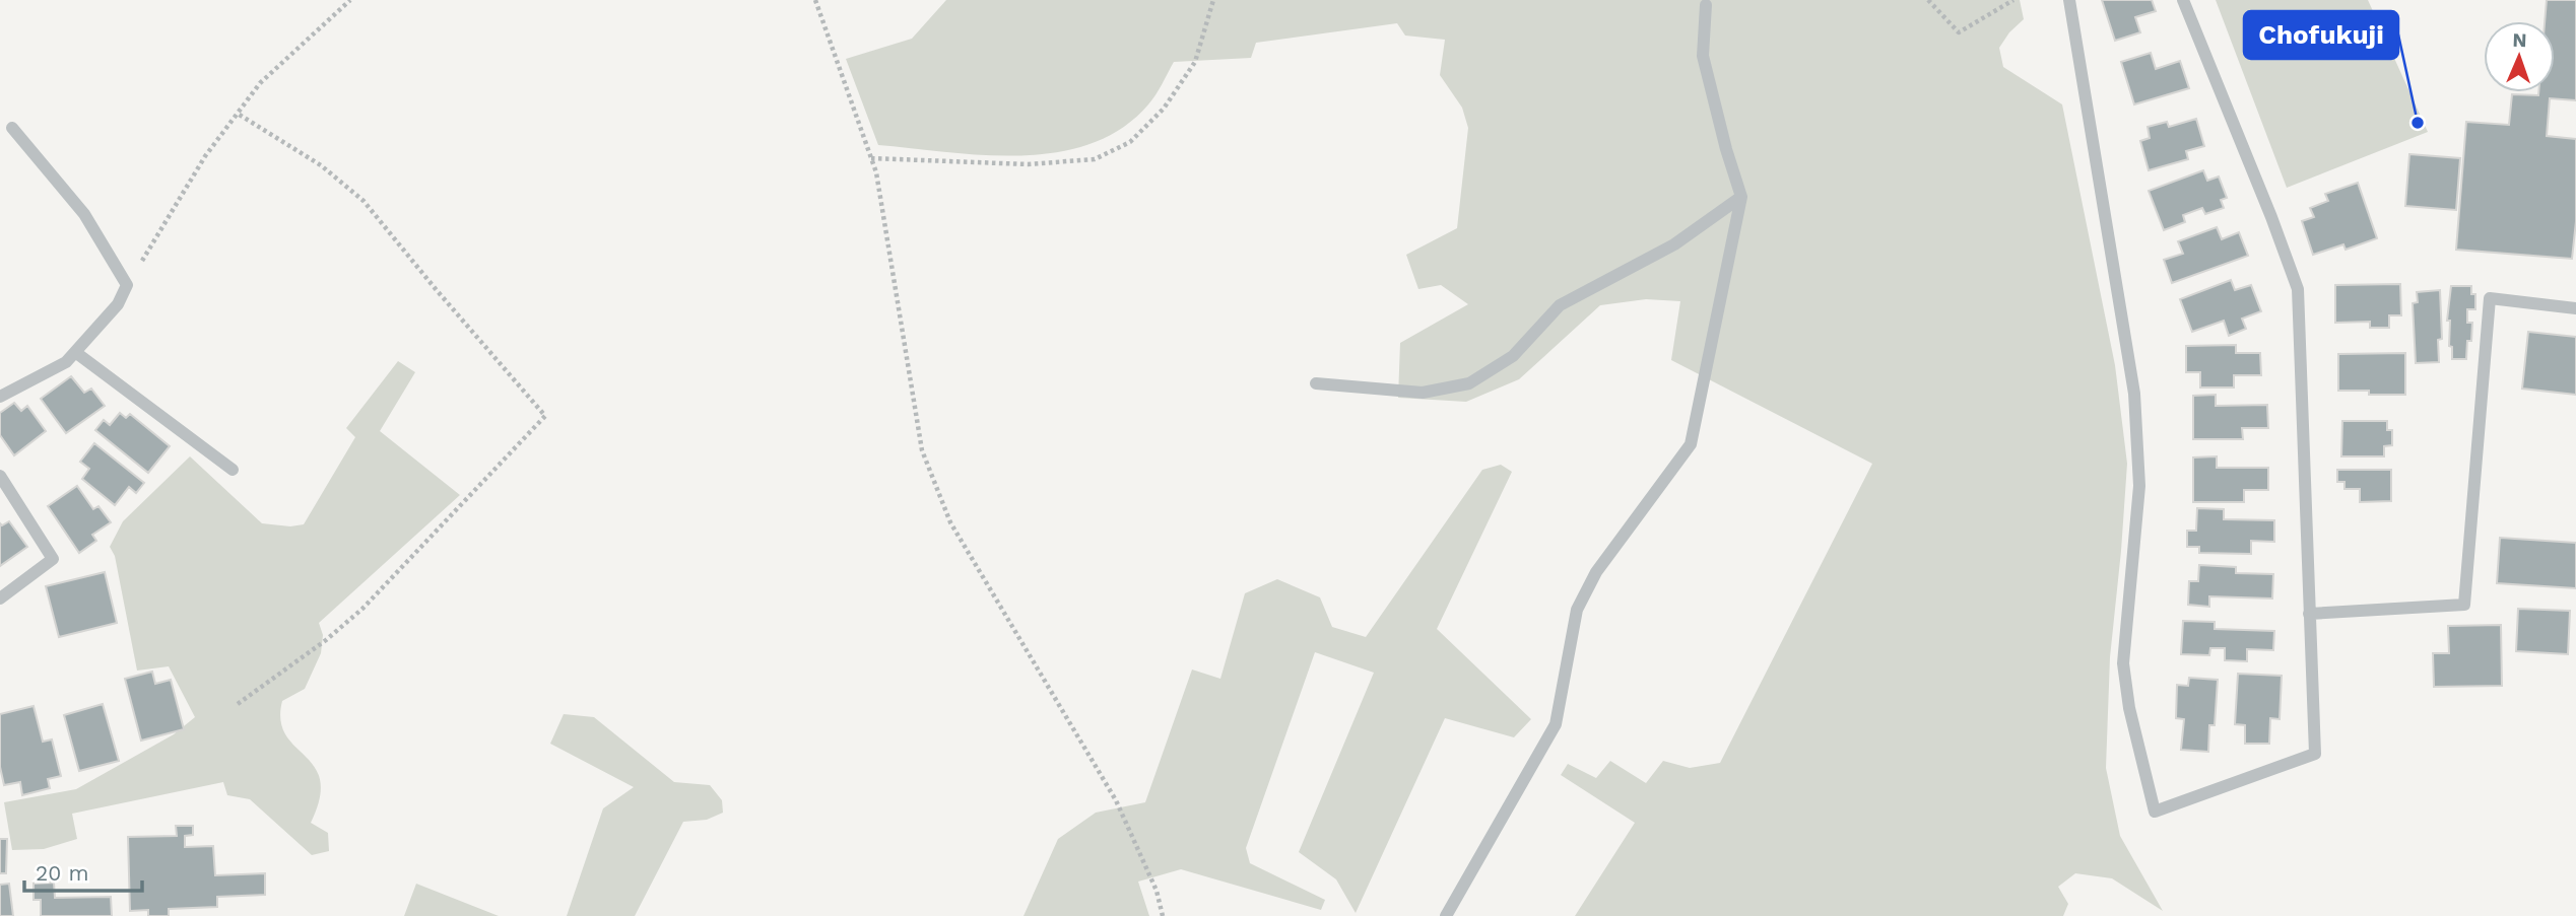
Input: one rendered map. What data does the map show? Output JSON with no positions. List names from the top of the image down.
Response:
{
  "places": ["Chofukuji"],
  "scale_bar": "20 m",
  "north": "top"
}
